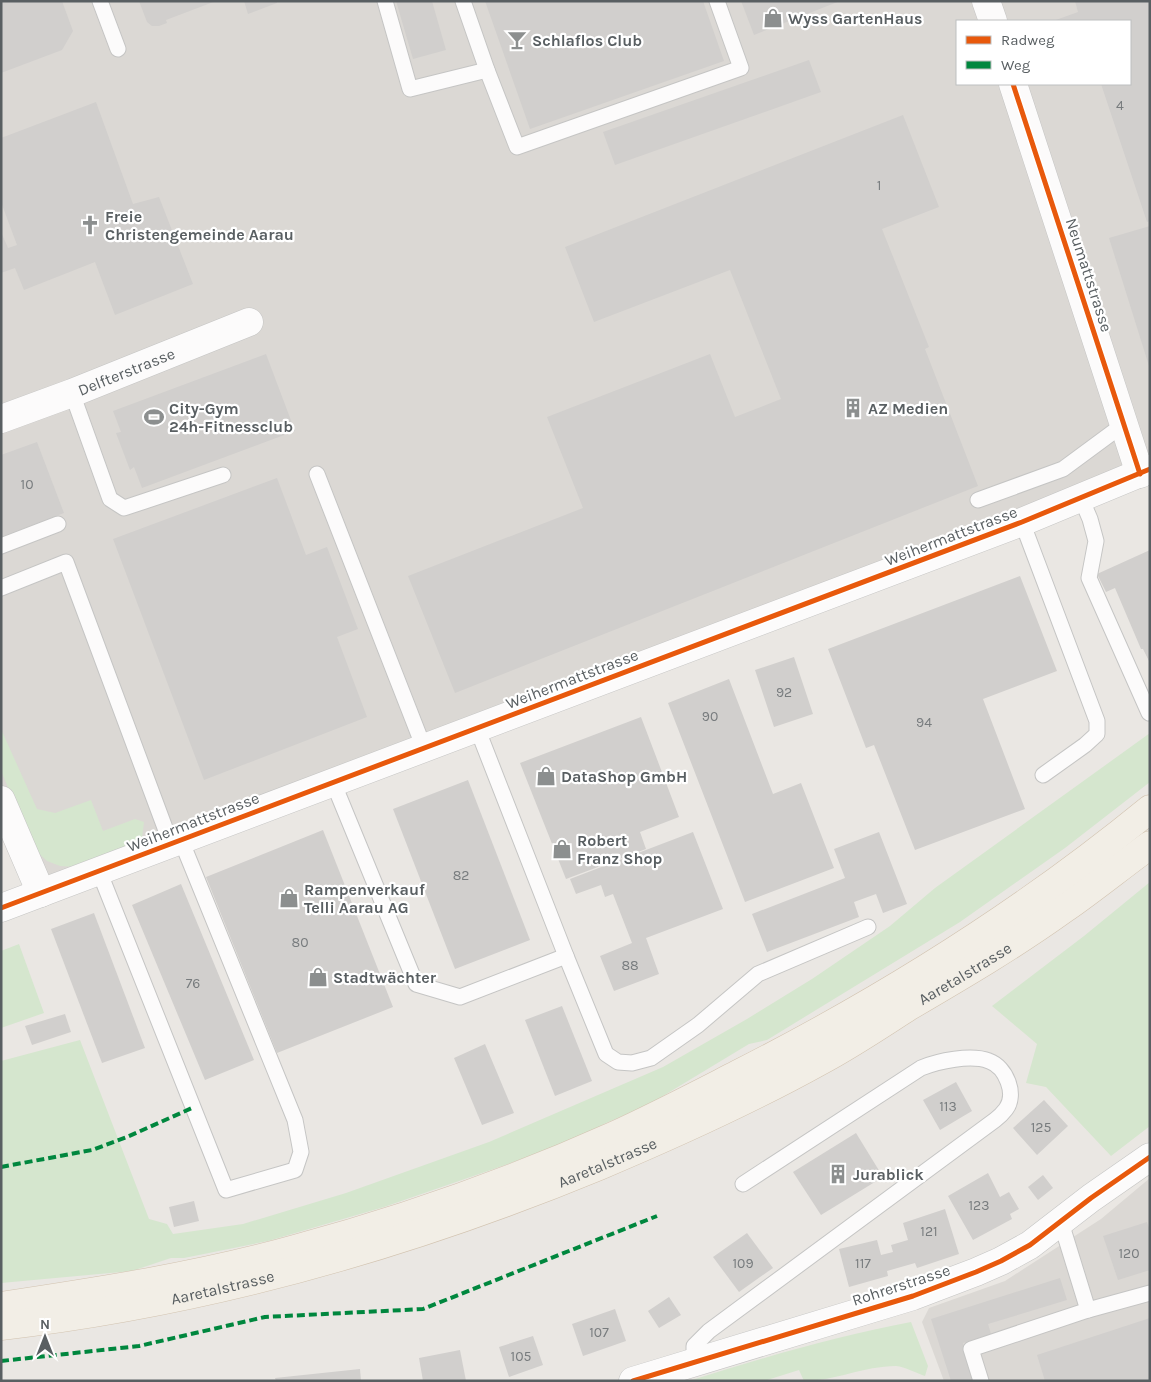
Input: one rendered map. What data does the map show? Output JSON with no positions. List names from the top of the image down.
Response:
{
  "streets": {
    "main road": ["Aaretalstrasse"],
    "street": [
      "Neumattstrasse",
      "Delfterstrasse",
      "Weihermattstrasse",
      "Rohrerstrasse"
    ]
  },
  "crossings": [
    ["Neumattstrasse", "Weihermattstrasse"]
  ],
  "places": {
    "shop": [
      "Wyss GartenHaus",
      "DataShop GmbH",
      "Robert Franz Shop",
      "Rampenverkauf Telli Aarau AG",
      "Stadtwächter"
    ],
    "bar": ["Schlaflos Club"],
    "church": ["Freie Christengemeinde Aarau"],
    "building": ["AZ Medien", "Jurablick"],
    "sports": ["City-Gym 24h-Fitnessclub"]
  },
  "house_numbers": [
    "4",
    "1",
    "10",
    "92",
    "90",
    "94",
    "82",
    "80",
    "88",
    "76",
    "113",
    "125",
    "123",
    "121",
    "120",
    "109",
    "117",
    "107",
    "105"
  ],
  "legend": ["Radweg", "Weg"],
  "north": "top"
}
